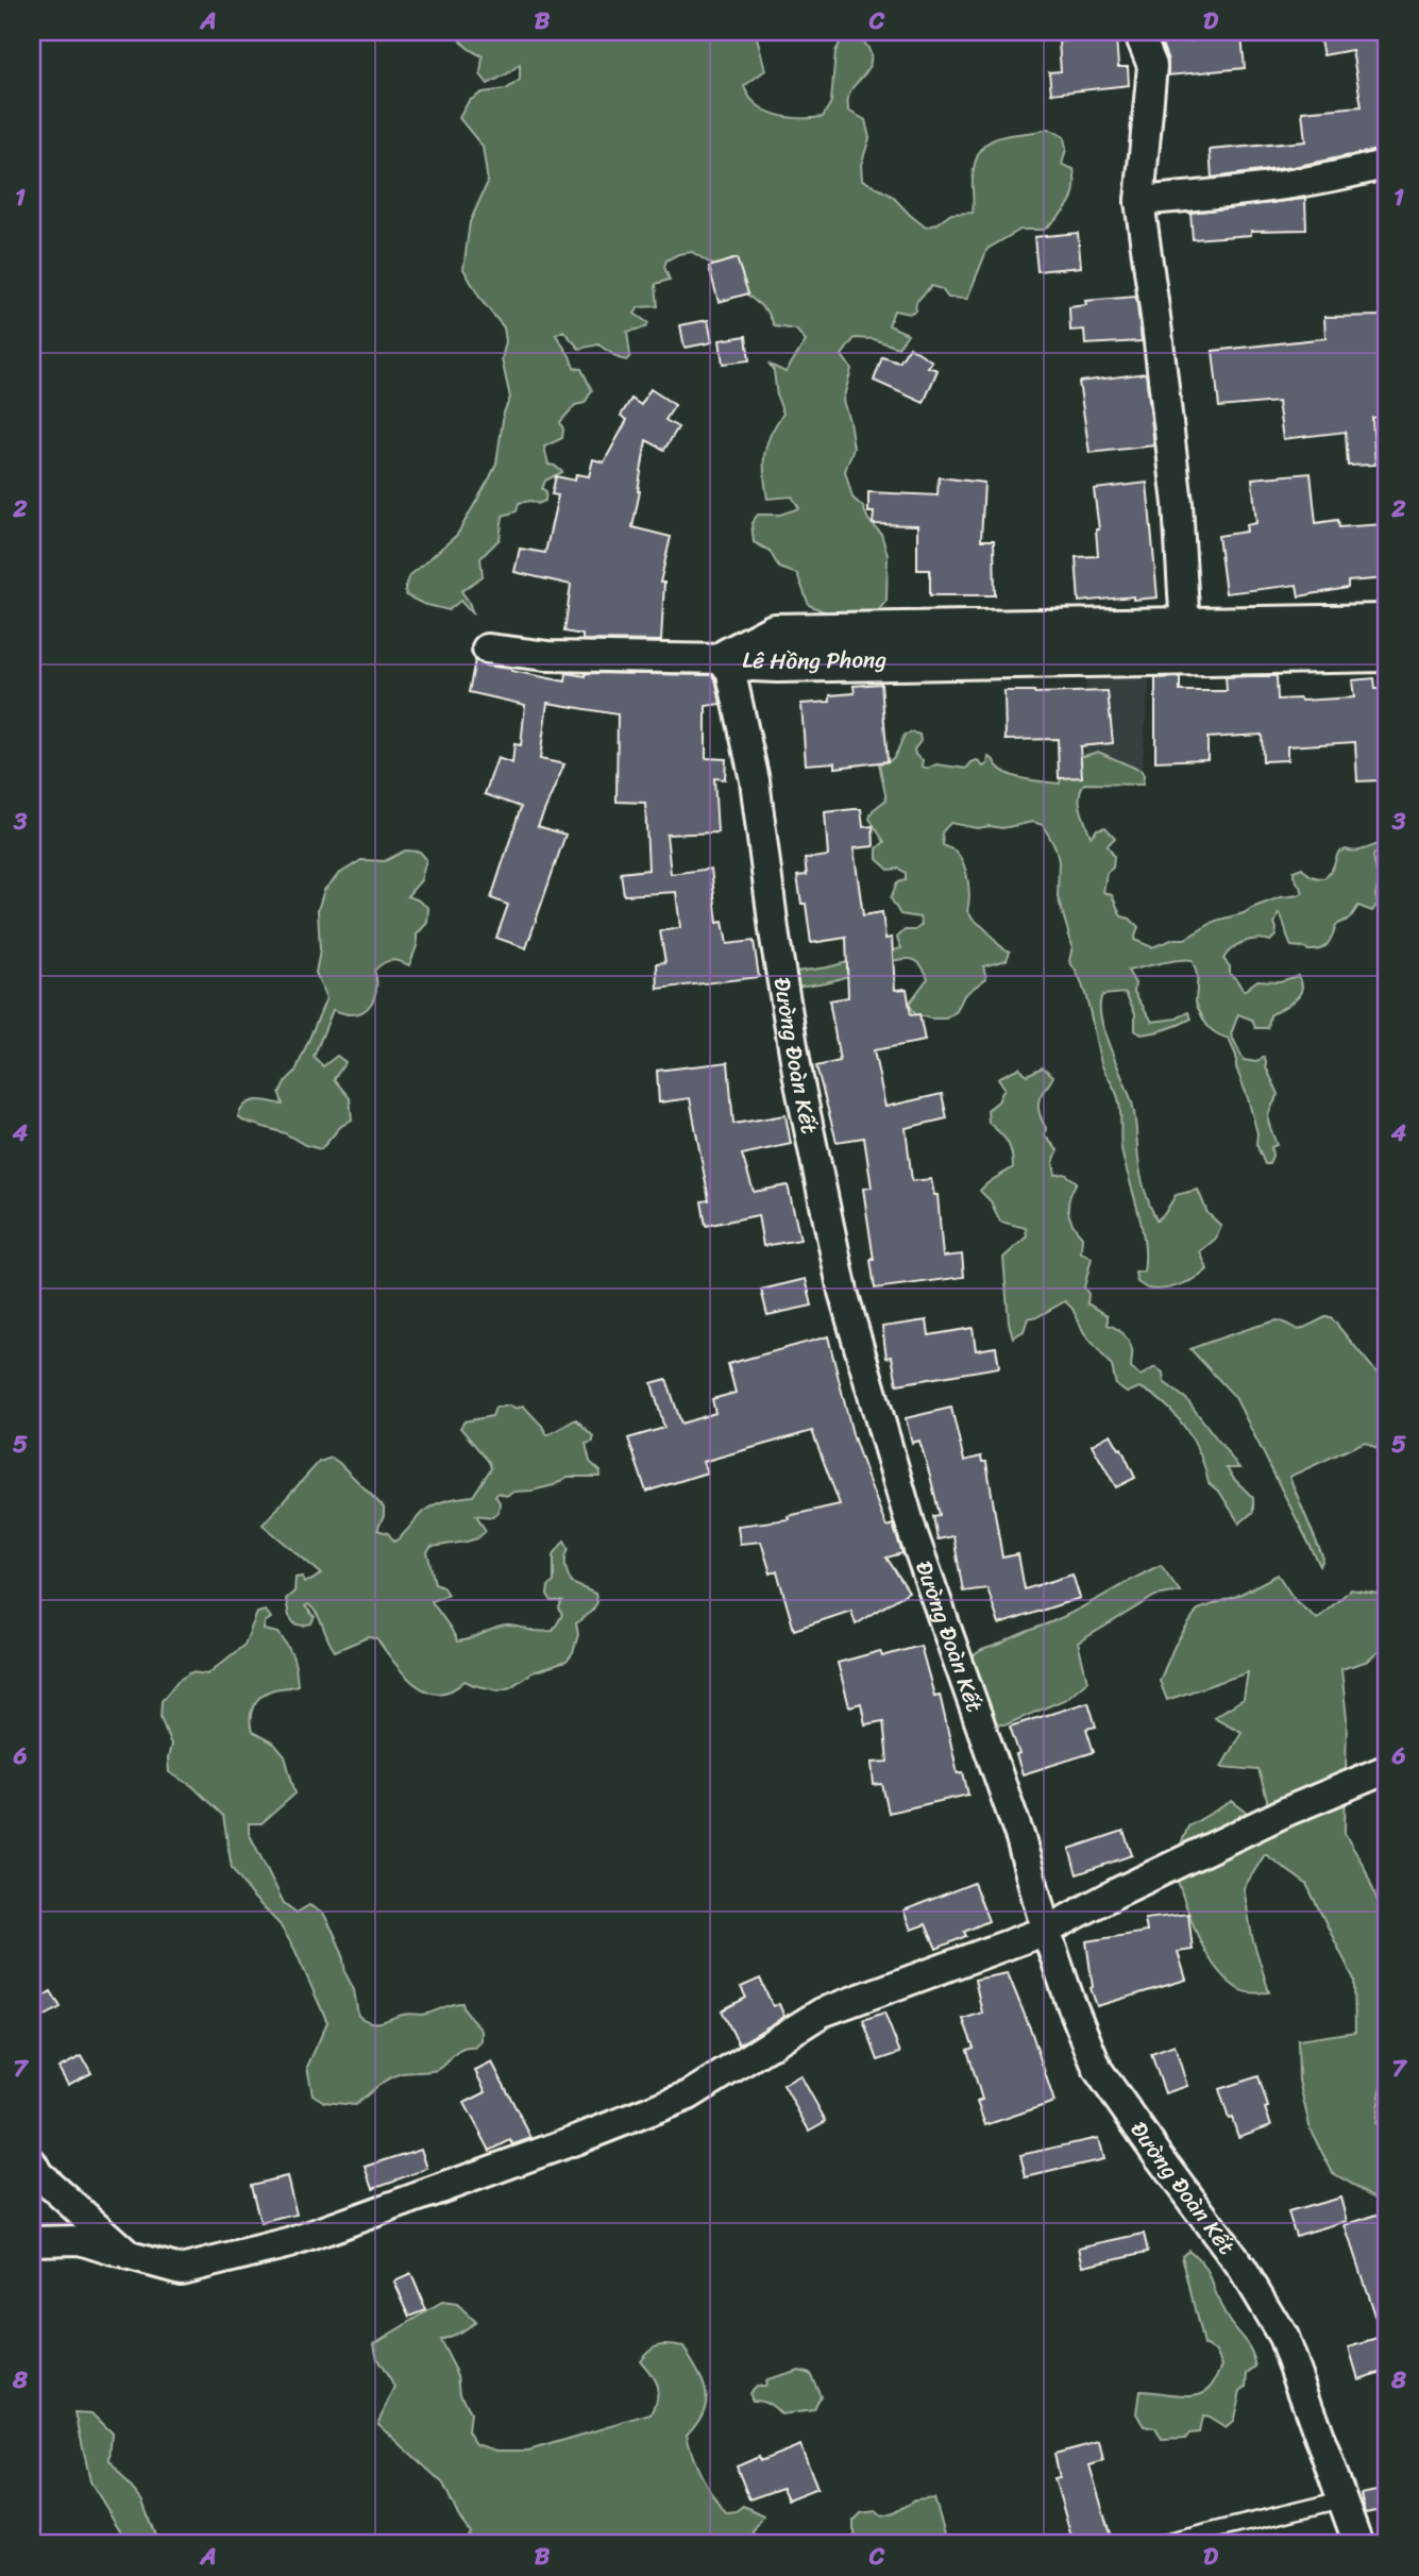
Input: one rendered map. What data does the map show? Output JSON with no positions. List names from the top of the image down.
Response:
{
  "streets": {
    "street": ["Lê Hồng Phong", "Đường Đoàn Kết"]
  },
  "crossings": [
    ["Lê Hồng Phong", "Đường Đoàn Kết"]
  ],
  "grid": {
    "columns": [
      "A",
      "B",
      "C",
      "D"
    ],
    "rows": [
      "1",
      "2",
      "3",
      "4",
      "5",
      "6",
      "7",
      "8"
    ]
  }
}
